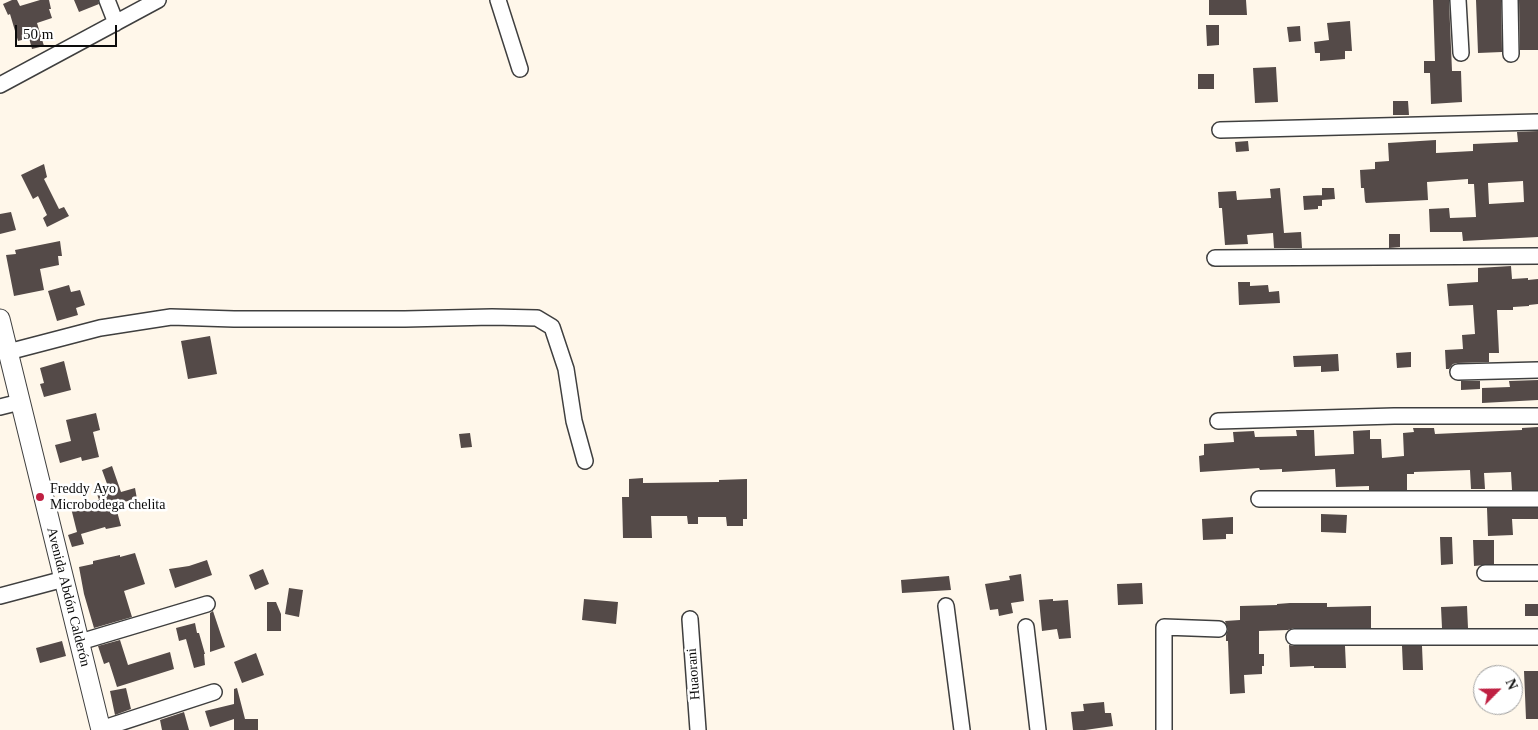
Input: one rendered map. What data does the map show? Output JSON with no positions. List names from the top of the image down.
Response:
{
  "streets": {
    "street": ["Avenida Abdón Calderón", "Huaorani"]
  },
  "places": ["Freddy Ayo Microbodega chelita"],
  "scale_bar": "50 m",
  "north": "top right"
}
